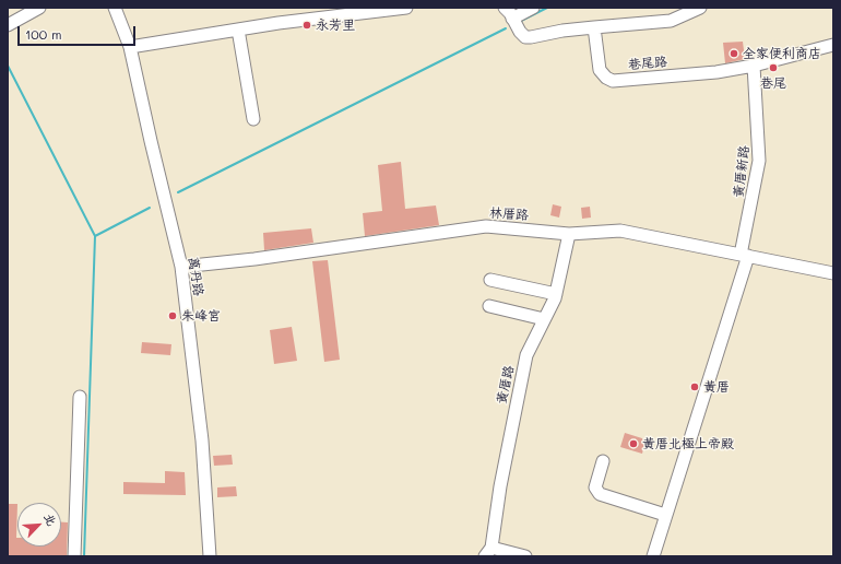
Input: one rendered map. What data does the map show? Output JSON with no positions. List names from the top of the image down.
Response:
{
  "streets": {
    "street": [
      "巷尾路",
      "黃厝新路",
      "林厝路",
      "萬丹路",
      "黃厝路"
    ]
  },
  "crossings": [
    ["巷尾路", "黃厝新路"],
    ["黃厝新路", "林厝路"],
    ["林厝路", "萬丹路"],
    ["林厝路", "黃厝路"]
  ],
  "places": [
    "永芳里",
    "全家便利商店",
    "巷尾",
    "朱峰宮",
    "黃厝",
    "黃厝北極上帝殿"
  ],
  "scale_bar": "100 m",
  "north": "top right"
}
